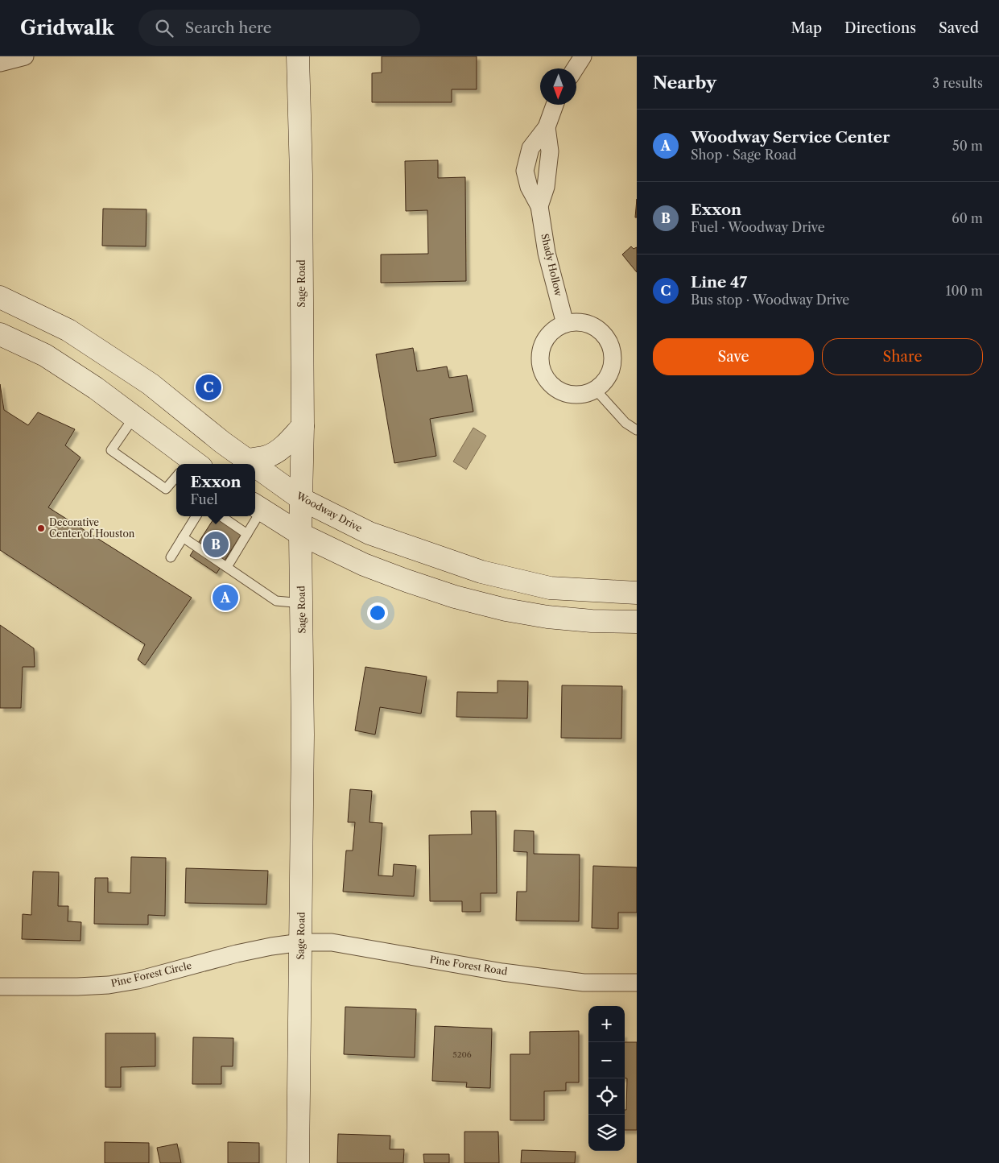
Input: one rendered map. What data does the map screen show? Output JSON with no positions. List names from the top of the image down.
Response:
{
  "streets": {
    "main road": ["Sage Road", "Woodway Drive"],
    "street": ["Shady Hollow", "Pine Forest Road", "Pine Forest Circle"]
  },
  "crossings": [
    ["Sage Road", "Woodway Drive"],
    ["Sage Road", "Pine Forest Road"],
    ["Sage Road", "Pine Forest Circle"],
    ["Pine Forest Road", "Pine Forest Circle"]
  ],
  "places": ["Decorative Center of Houston"],
  "house_numbers": ["5206"],
  "north": "bottom",
  "page": {
    "header": "Gridwalk",
    "search": "Search here",
    "nav": ["Map", "Directions", "Saved"],
    "heading": ["Nearby", "3 results"],
    "list": [
      {
        "mark": "A",
        "name": "Woodway Service Center",
        "note": "Shop · Sage Road",
        "value": "50 m"
      },
      {
        "mark": "B",
        "name": "Exxon",
        "note": "Fuel · Woodway Drive",
        "value": "60 m"
      },
      {
        "mark": "C",
        "name": "Line 47",
        "note": "Bus stop · Woodway Drive",
        "value": "100 m"
      }
    ],
    "buttons": ["Save", "Share"],
    "pins": ["C", "B", "A"],
    "popup": ["Exxon", "Fuel"],
    "map_buttons": ["+", "−"]
  }
}
